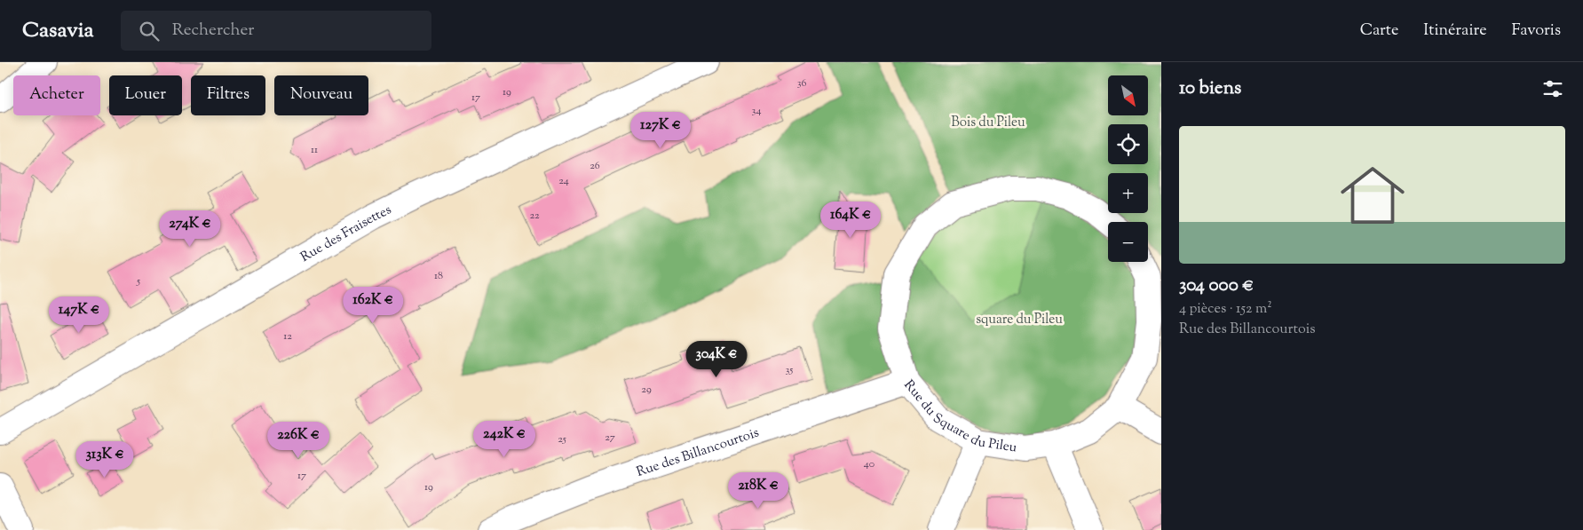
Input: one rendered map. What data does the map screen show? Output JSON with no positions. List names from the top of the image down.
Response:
{
  "streets": {
    "street": ["Rue des Fraisettes", "Rue du Square du Pileu", "Rue des Billancourtois"]
  },
  "crossings": [
    ["Rue du Square du Pileu", "Rue des Billancourtois"]
  ],
  "parks": ["Bois du Pileu", "square du Pileu"],
  "house_numbers": [
    "36",
    "19",
    "17",
    "34",
    "11",
    "26",
    "24",
    "22",
    "18",
    "5",
    "12",
    "35",
    "29",
    "27",
    "25",
    "40",
    "17",
    "19"
  ],
  "north": "bottom right",
  "page": {
    "header": "Casavia",
    "search": "Rechercher",
    "nav": ["Carte", "Itinéraire", "Favoris"],
    "heading": "10 biens",
    "map_buttons": ["+", "−"],
    "chip": [
      "Acheter",
      "Louer",
      "Filtres",
      "Nouveau"
    ],
    "price": [
      "127K €",
      "164K €",
      "274K €",
      "162K €",
      "147K €",
      "304K €",
      "242K €",
      "226K €",
      "313K €",
      "218K €"
    ],
    "list": [
      {
        "name": "304 000 €",
        "note": "4 pièces · 152 m² · Rue des Billancourtois"
      }
    ]
  }
}
